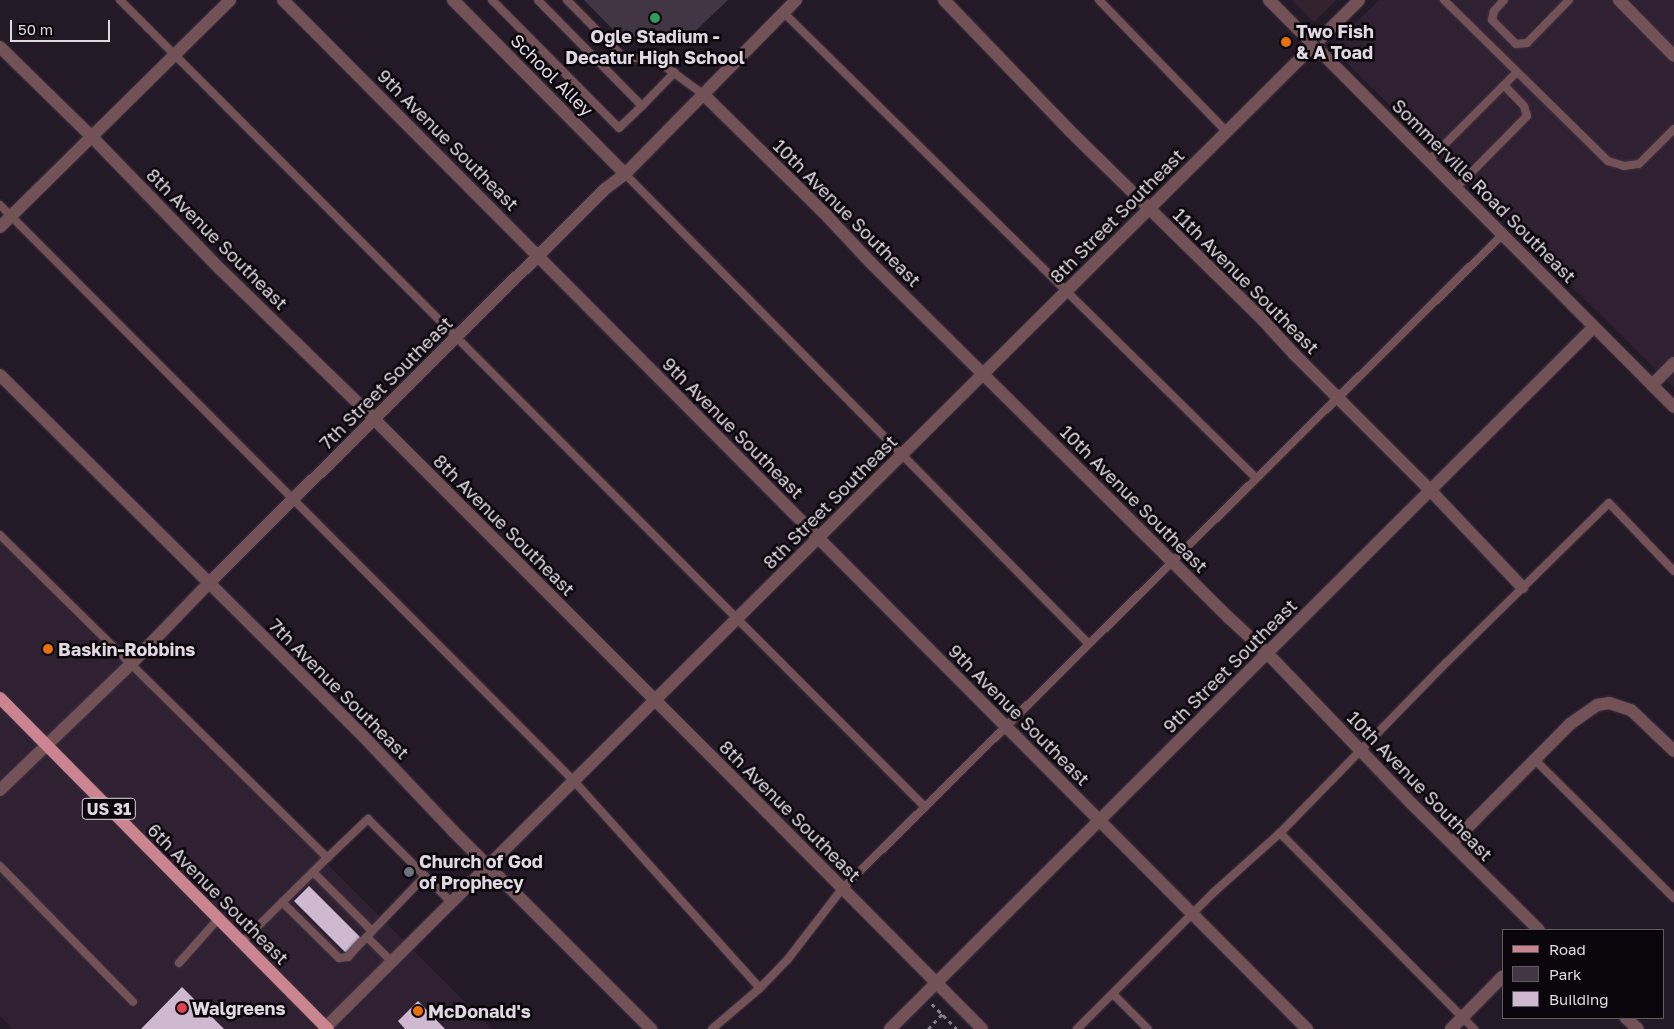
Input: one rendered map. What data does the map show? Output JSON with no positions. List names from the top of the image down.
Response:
{
  "streets": {
    "main road": ["US 31", "6th Avenue Southeast"],
    "street": [
      "School Alley",
      "9th Avenue Southeast",
      "Sommerville Road Southeast",
      "10th Avenue Southeast",
      "8th Street Southeast",
      "8th Avenue Southeast",
      "11th Avenue Southeast",
      "7th Street Southeast",
      "9th Street Southeast",
      "7th Avenue Southeast"
    ]
  },
  "crossings": [
    ["School Alley", "7th Street Southeast"],
    ["9th Avenue Southeast", "8th Street Southeast"],
    ["9th Avenue Southeast", "7th Street Southeast"],
    ["9th Avenue Southeast", "9th Street Southeast"],
    ["Sommerville Road Southeast", "8th Street Southeast"],
    ["Sommerville Road Southeast", "9th Street Southeast"],
    ["10th Avenue Southeast", "8th Street Southeast"],
    ["10th Avenue Southeast", "7th Street Southeast"],
    ["10th Avenue Southeast", "9th Street Southeast"],
    ["8th Street Southeast", "8th Avenue Southeast"],
    ["8th Street Southeast", "11th Avenue Southeast"],
    ["8th Street Southeast", "7th Avenue Southeast"],
    ["8th Street Southeast", "6th Avenue Southeast"],
    ["8th Avenue Southeast", "7th Street Southeast"],
    ["8th Avenue Southeast", "9th Street Southeast"],
    ["11th Avenue Southeast", "9th Street Southeast"],
    ["7th Street Southeast", "7th Avenue Southeast"],
    ["7th Street Southeast", "6th Avenue Southeast"]
  ],
  "places": [
    "Ogle Stadium - Decatur High School",
    "Two Fish & A Toad",
    "Baskin-Robbins",
    "Church of God of Prophecy",
    "Walgreens",
    "McDonald's"
  ],
  "legend": ["Road", "Park", "Building"],
  "scale_bar": "50 m"
}
